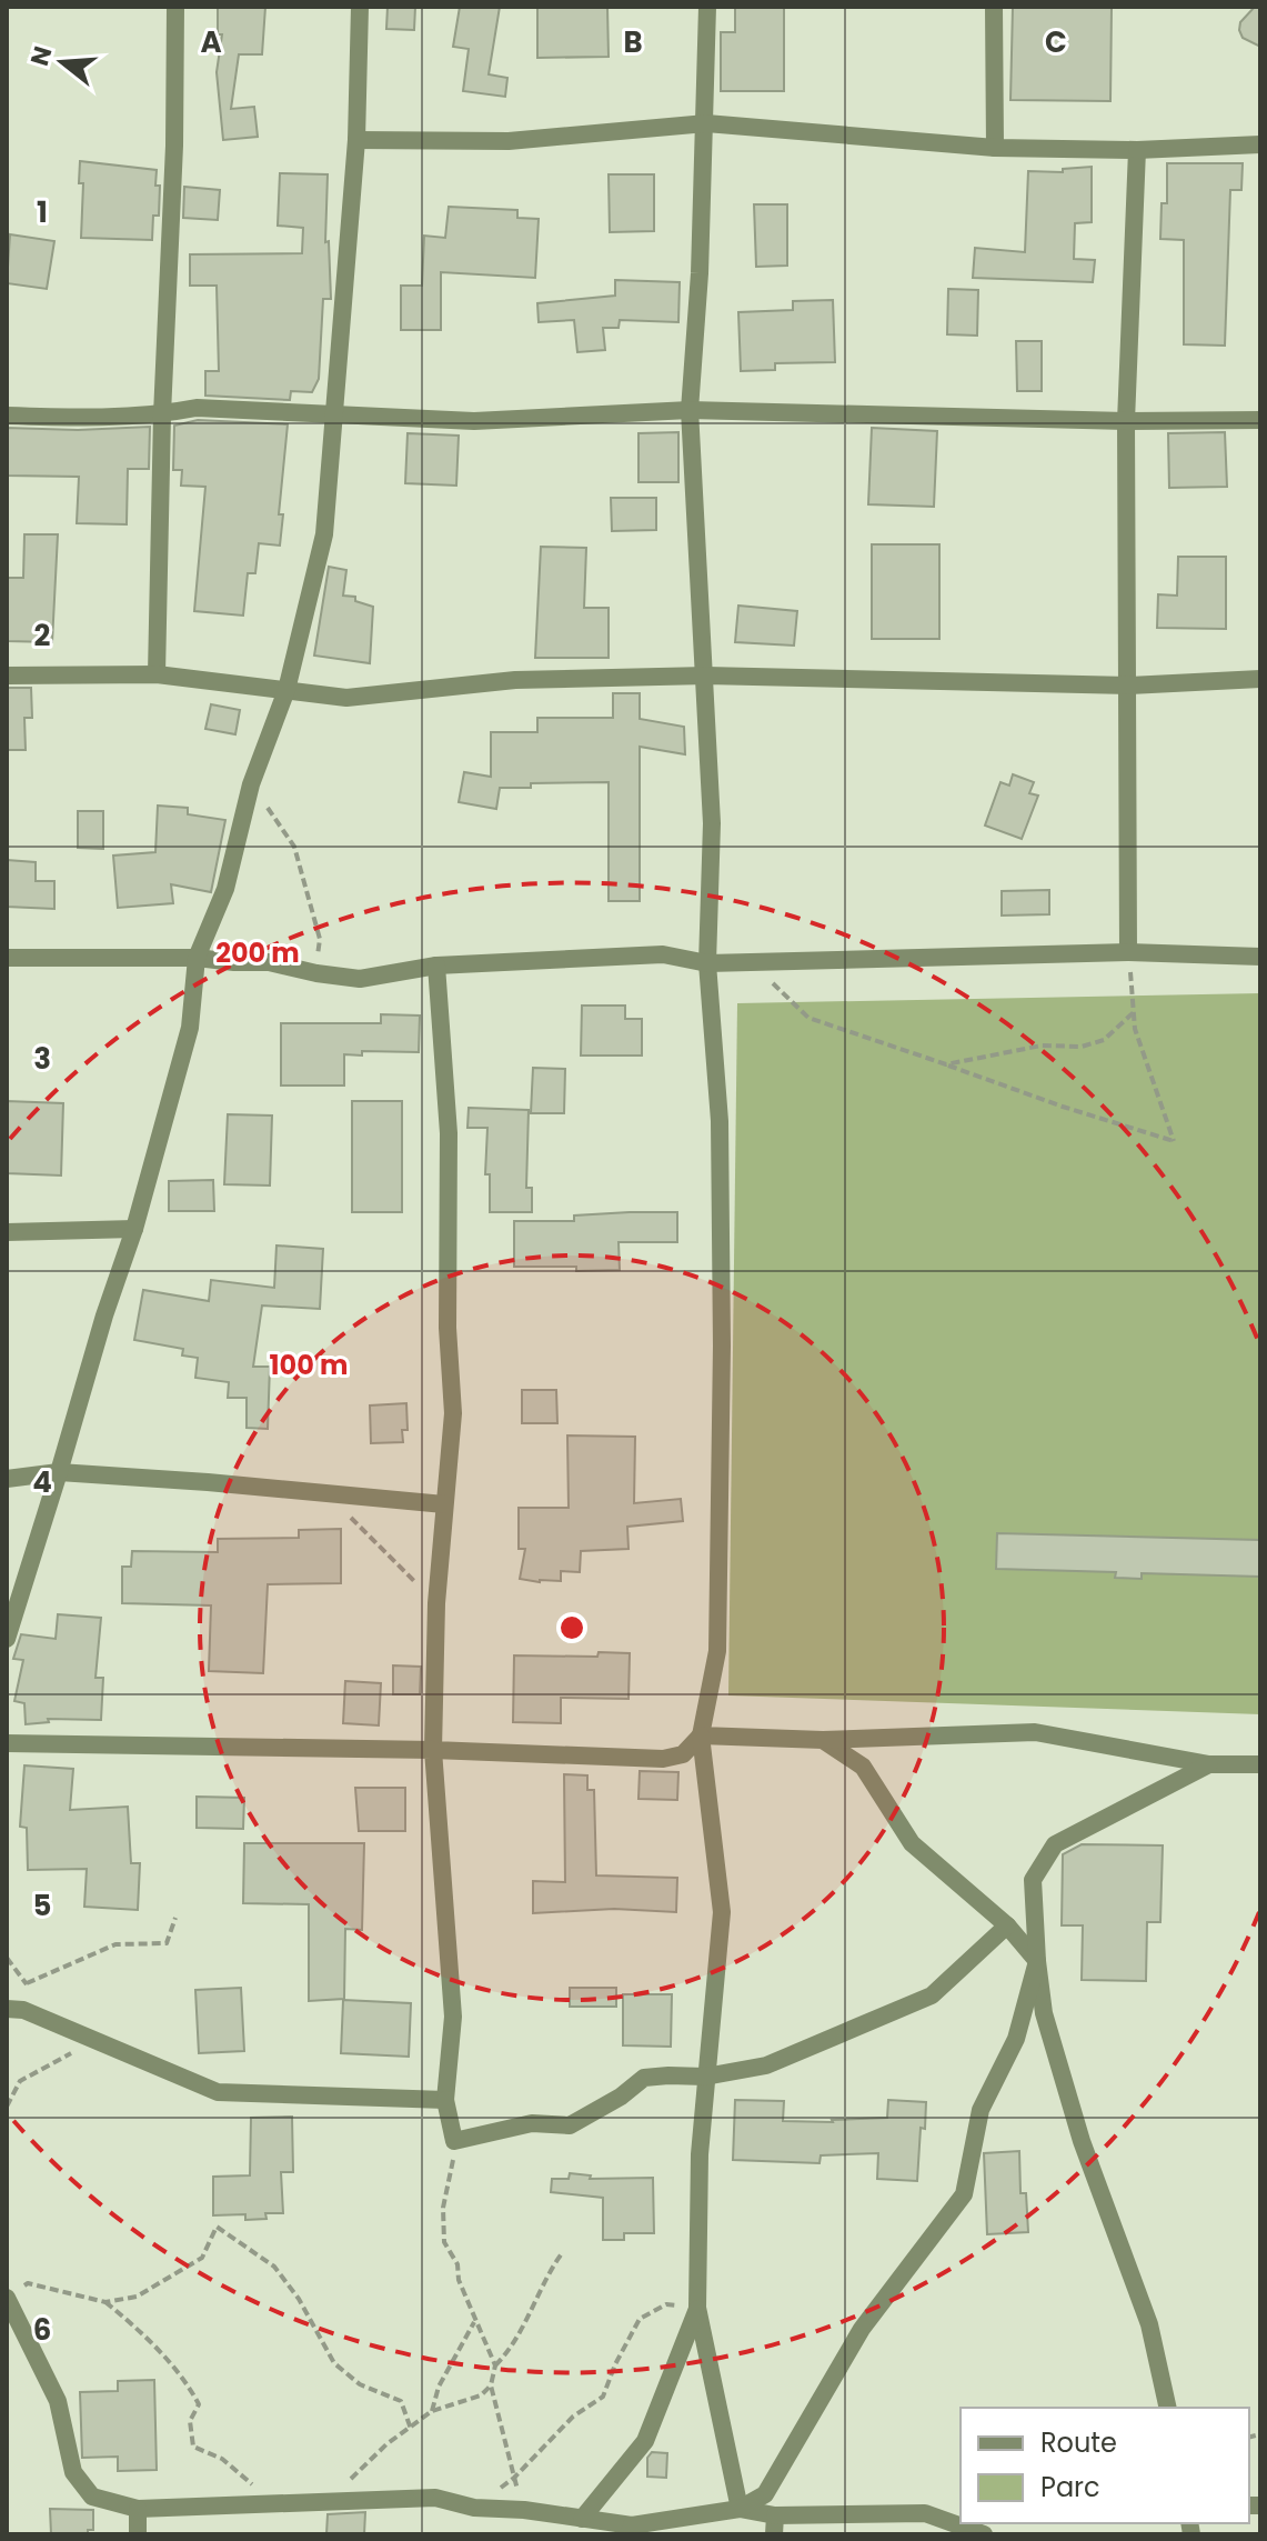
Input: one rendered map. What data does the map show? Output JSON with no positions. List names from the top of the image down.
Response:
{
  "legend": ["Route", "Parc"],
  "north": "left",
  "grid": {
    "columns": ["A", "B", "C"],
    "rows": [
      "1",
      "2",
      "3",
      "4",
      "5",
      "6"
    ]
  },
  "rings": ["200 m", "100 m"]
}
